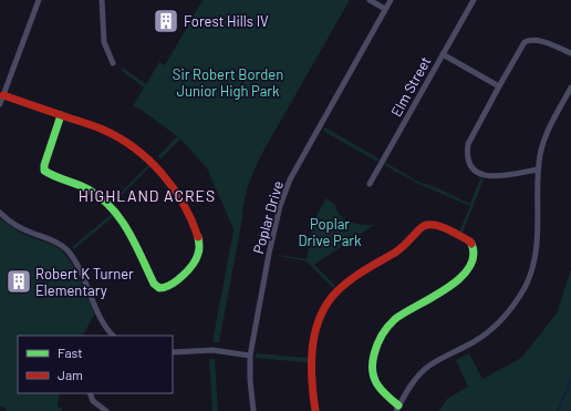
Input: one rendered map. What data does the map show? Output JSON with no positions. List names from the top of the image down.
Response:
{
  "streets": {
    "street": ["Elm Street", "Poplar Drive"]
  },
  "districts": ["HIGHLAND ACRES"],
  "parks": ["Sir Robert Borden Junior High Park", "Poplar Drive Park"],
  "places": {
    "building": ["Forest Hills IV", "Robert K Turner Elementary"]
  },
  "legend": ["Fast", "Jam"]
}
